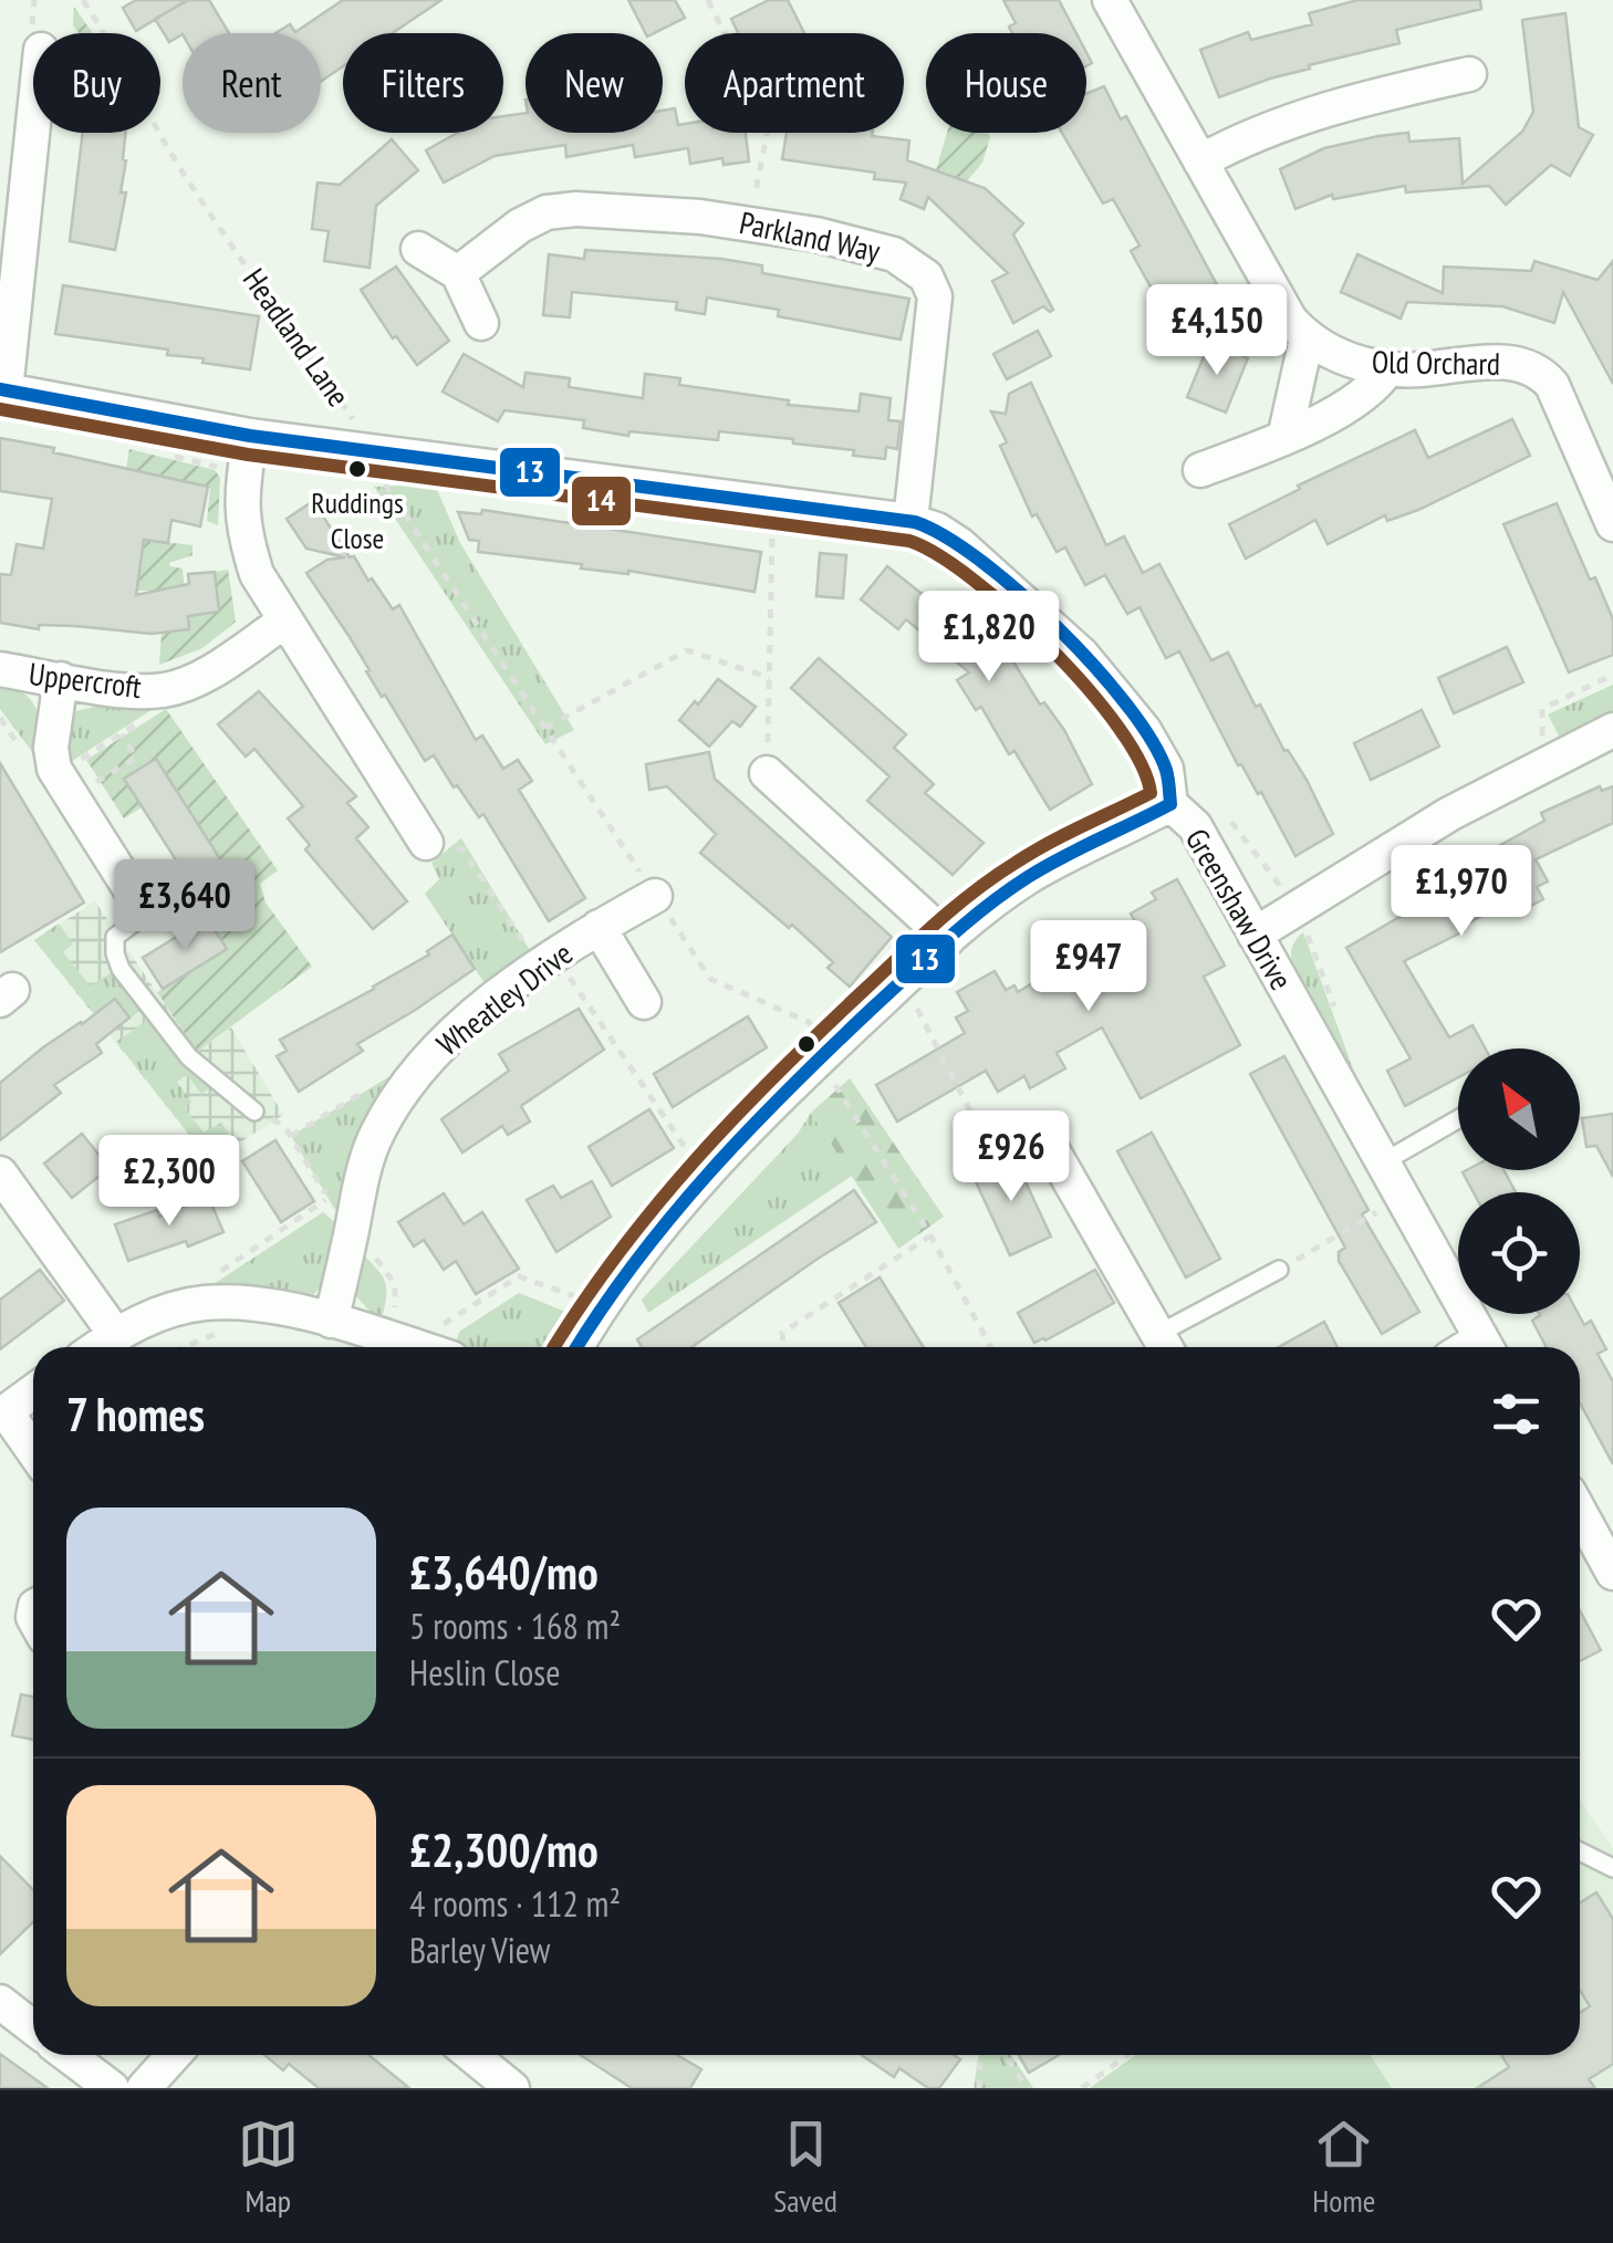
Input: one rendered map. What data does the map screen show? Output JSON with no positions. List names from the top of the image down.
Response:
{
  "streets": {
    "street": [
      "Parkland Way",
      "Old Orchard",
      "Uppercroft",
      "Greenshaw Drive",
      "Wheatley Drive"
    ],
    "path": ["Headland Lane"]
  },
  "crossings": [
    ["Parkland Way", "Greenshaw Drive"],
    ["Headland Lane", "Greenshaw Drive"],
    ["Headland Lane", "Wheatley Drive"]
  ],
  "places": ["Ruddings Close"],
  "lines": ["transit line 13", "transit line 14"],
  "north": "top left",
  "page": {
    "chip": [
      "Buy",
      "Rent",
      "Filters",
      "New",
      "Apartment",
      "House"
    ],
    "price": [
      "£4,150",
      "£1,820",
      "£1,970",
      "£3,640",
      "£947",
      "£926",
      "£2,300"
    ],
    "heading": "7 homes",
    "list": [
      {
        "name": "£3,640/mo",
        "note": "5 rooms · 168 m² · Heslin Close"
      },
      {
        "name": "£2,300/mo",
        "note": "4 rooms · 112 m² · Barley View"
      }
    ],
    "tabs": ["Map", "Saved", "Home"]
  }
}
